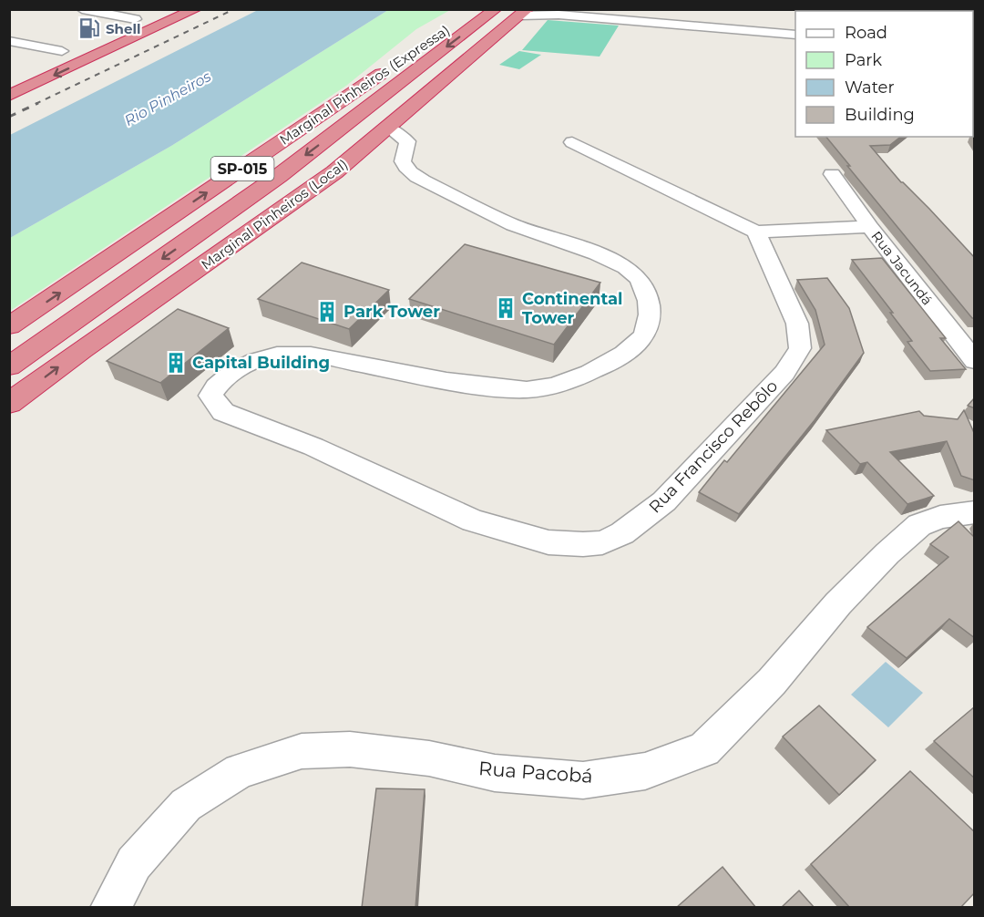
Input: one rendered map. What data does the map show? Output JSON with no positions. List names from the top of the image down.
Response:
{
  "streets": {
    "highway": ["Marginal Pinheiros (Expressa)", "SP-015", "Marginal Pinheiros (Local)"],
    "street": ["Rua Jacundá", "Rua Francisco Rebôlo", "Rua Pacobá"]
  },
  "crossings": [
    ["Marginal Pinheiros (Local)", "Rua Francisco Rebôlo"]
  ],
  "water": ["Rio Pinheiros"],
  "places": {
    "fuel station": ["Shell"],
    "building": ["Continental Tower", "Park Tower", "Capital Building"]
  },
  "legend": [
    "Road",
    "Park",
    "Water",
    "Building"
  ]
}
